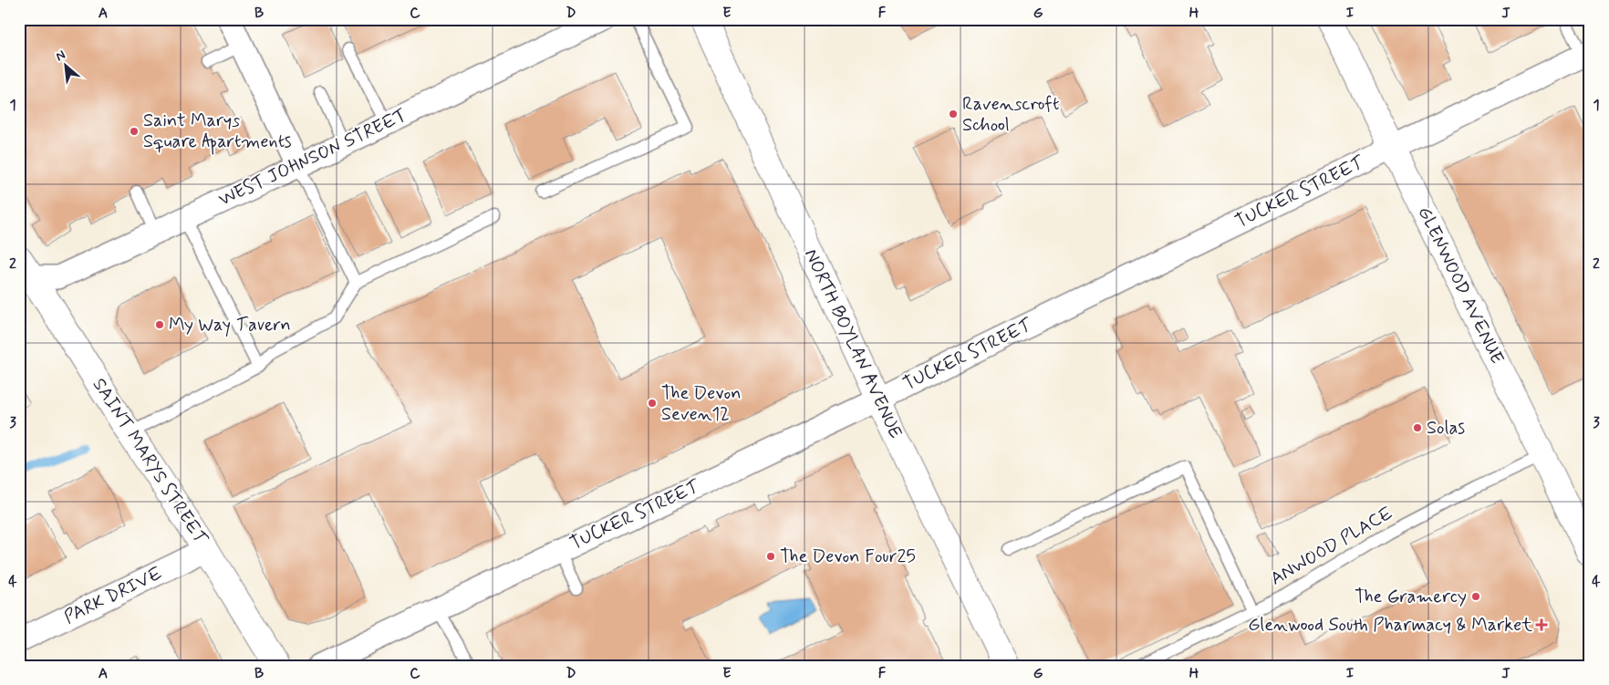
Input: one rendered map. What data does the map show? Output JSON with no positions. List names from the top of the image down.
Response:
{
  "streets": {
    "main road": ["GLENWOOD AVENUE", "NORTH BOYLAN AVENUE", "SAINT MARYS STREET"],
    "street": ["WEST JOHNSON STREET", "TUCKER STREET", "PARK DRIVE"],
    "lane": ["ANWOOD PLACE"]
  },
  "crossings": [
    ["WEST JOHNSON STREET", "SAINT MARYS STREET"],
    ["TUCKER STREET", "GLENWOOD AVENUE"],
    ["TUCKER STREET", "NORTH BOYLAN AVENUE"],
    ["GLENWOOD AVENUE", "ANWOOD PLACE"],
    ["SAINT MARYS STREET", "PARK DRIVE"]
  ],
  "places": {
    "other": [
      "Ravenscroft School",
      "Saint Marys Square Apartments",
      "My Way Tavern",
      "The Devon Seven12",
      "Solas",
      "The Devon Four25",
      "The Gramercy"
    ],
    "health": ["Glenwood South Pharmacy & Market"]
  },
  "north": "top left",
  "grid": {
    "columns": [
      "A",
      "B",
      "C",
      "D",
      "E",
      "F",
      "G",
      "H",
      "I",
      "J"
    ],
    "rows": [
      "1",
      "2",
      "3",
      "4"
    ]
  }
}
